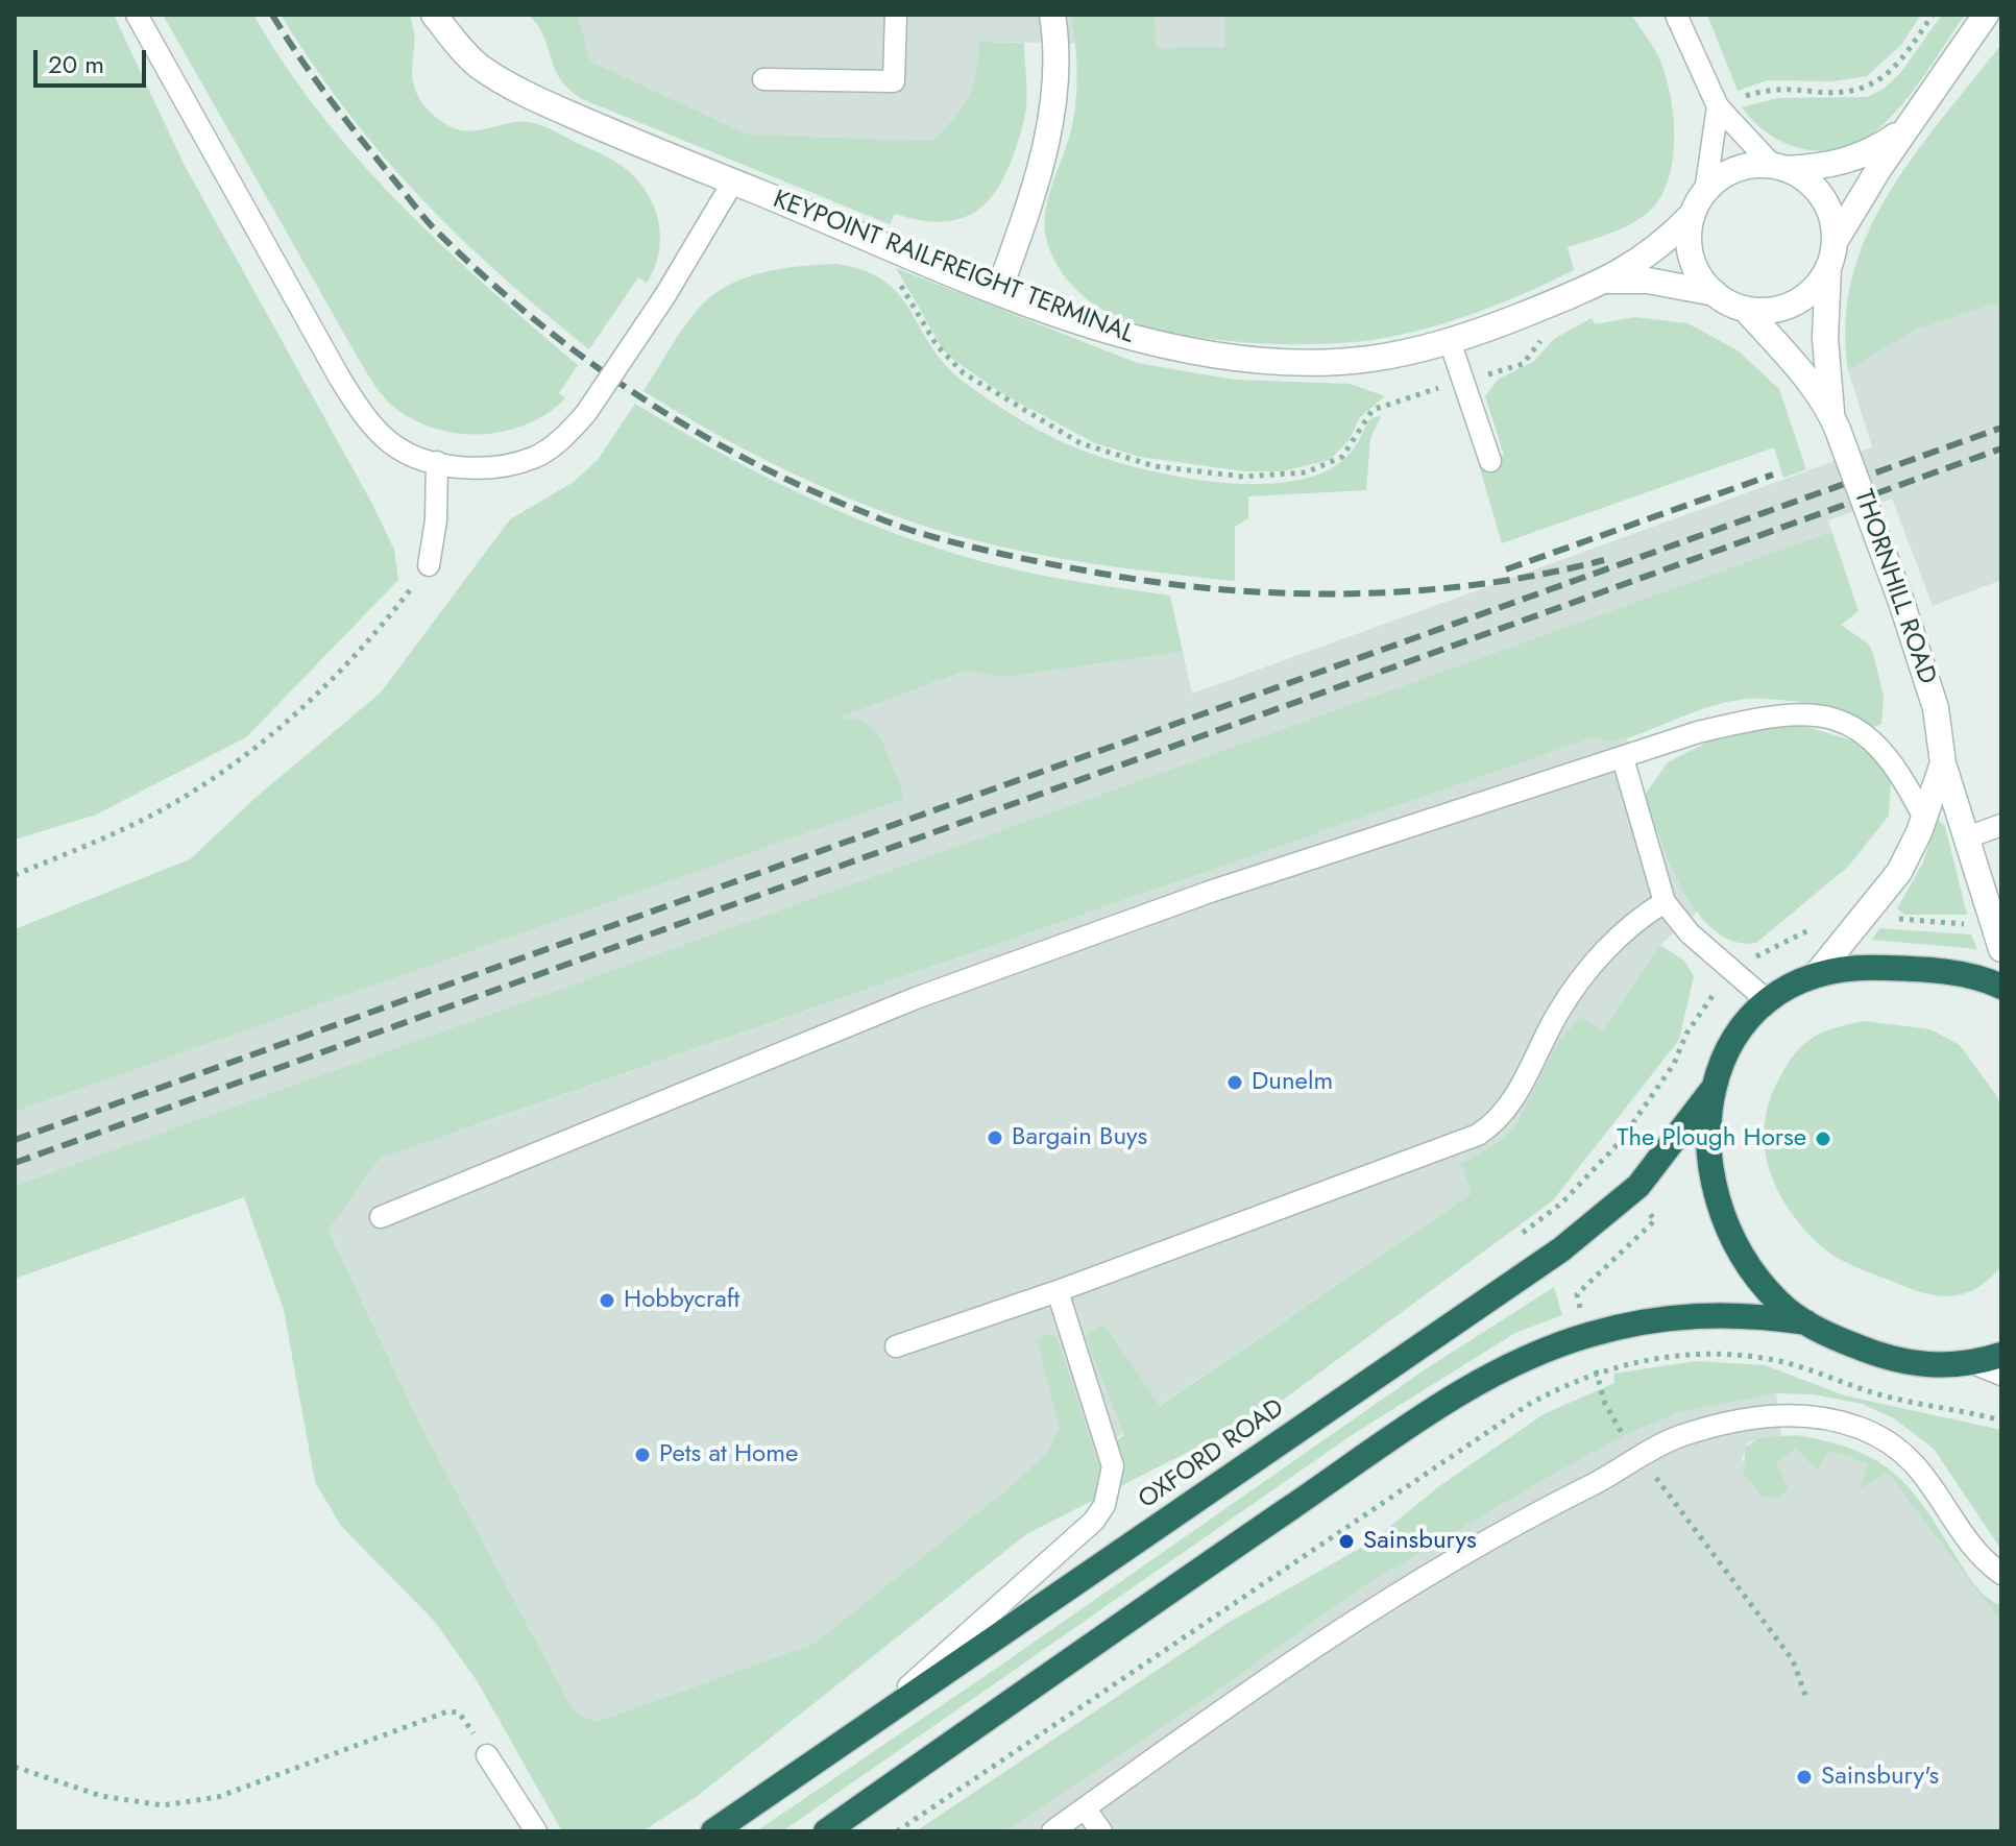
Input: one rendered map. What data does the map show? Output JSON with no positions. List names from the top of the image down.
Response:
{
  "streets": {
    "highway": ["OXFORD ROAD"],
    "street": ["KEYPOINT RAILFREIGHT TERMINAL", "THORNHILL ROAD"]
  },
  "crossings": [
    ["KEYPOINT RAILFREIGHT TERMINAL", "THORNHILL ROAD"]
  ],
  "places": [
    "Dunelm",
    "Bargain Buys",
    "The Plough Horse",
    "Hobbycraft",
    "Pets at Home",
    "Sainsburys",
    "Sainsbury's"
  ],
  "scale_bar": "20 m"
}
